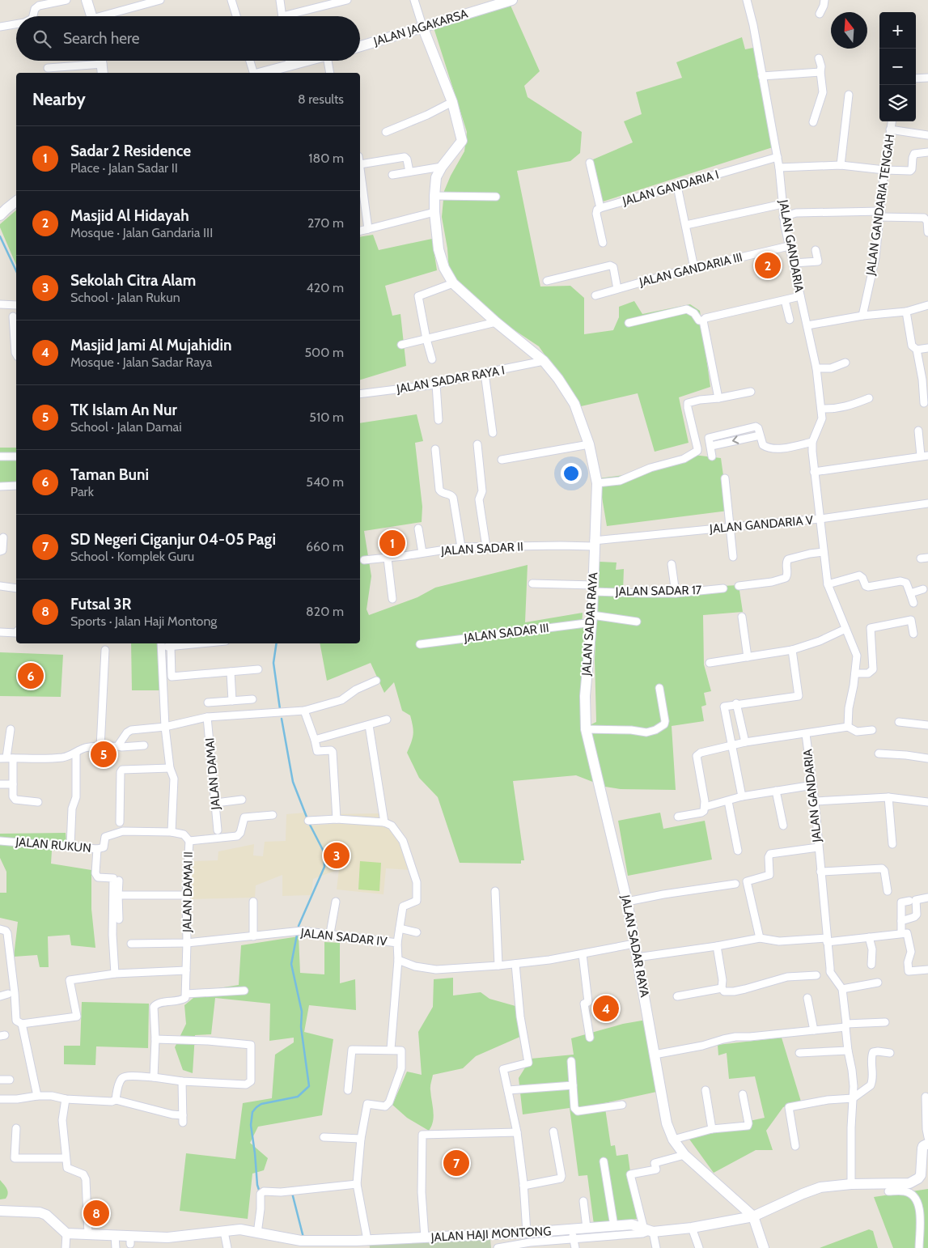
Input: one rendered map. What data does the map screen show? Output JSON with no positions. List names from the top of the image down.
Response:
{
  "streets": {
    "street": [
      "JALAN JAGAKARSA",
      "JALAN GANDARIA I",
      "JALAN GANDARIA TENGAH",
      "JALAN GANDARIA",
      "JALAN GANDARIA III",
      "JALAN SADAR RAYA I",
      "JALAN GANDARIA V",
      "JALAN SADAR II",
      "JALAN SADAR 17",
      "JALAN SADAR RAYA",
      "JALAN SADAR III",
      "JALAN DAMAI",
      "JALAN RUKUN",
      "JALAN DAMAI II",
      "JALAN SADAR IV",
      "JALAN HAJI MONTONG"
    ]
  },
  "crossings": [
    ["JALAN JAGAKARSA", "JALAN SADAR RAYA"],
    ["JALAN GANDARIA I", "JALAN GANDARIA"],
    ["JALAN GANDARIA", "JALAN GANDARIA III"],
    ["JALAN SADAR RAYA I", "JALAN SADAR RAYA"],
    ["JALAN GANDARIA V", "JALAN SADAR II"],
    ["JALAN GANDARIA V", "JALAN SADAR RAYA"],
    ["JALAN SADAR II", "JALAN SADAR RAYA"],
    ["JALAN SADAR 17", "JALAN SADAR RAYA"],
    ["JALAN SADAR RAYA", "JALAN SADAR III"],
    ["JALAN SADAR RAYA", "JALAN SADAR IV"],
    ["JALAN SADAR RAYA", "JALAN HAJI MONTONG"],
    ["JALAN RUKUN", "JALAN DAMAI II"],
    ["JALAN DAMAI II", "JALAN SADAR IV"]
  ],
  "north": "top",
  "page": {
    "map_buttons": ["+", "−"],
    "search": "Search here",
    "heading": ["Nearby", "8 results"],
    "list": [
      {
        "mark": "1",
        "name": "Sadar 2 Residence",
        "note": "Place · Jalan Sadar II",
        "value": "180 m"
      },
      {
        "mark": "2",
        "name": "Masjid Al Hidayah",
        "note": "Mosque · Jalan Gandaria III",
        "value": "270 m"
      },
      {
        "mark": "3",
        "name": "Sekolah Citra Alam",
        "note": "School · Jalan Rukun",
        "value": "420 m"
      },
      {
        "mark": "4",
        "name": "Masjid Jami Al Mujahidin",
        "note": "Mosque · Jalan Sadar Raya",
        "value": "500 m"
      },
      {
        "mark": "5",
        "name": "TK Islam An Nur",
        "note": "School · Jalan Damai",
        "value": "510 m"
      },
      {
        "mark": "6",
        "name": "Taman Buni",
        "note": "Park",
        "value": "540 m"
      },
      {
        "mark": "7",
        "name": "SD Negeri Ciganjur 04-05 Pagi",
        "note": "School · Komplek Guru",
        "value": "660 m"
      },
      {
        "mark": "8",
        "name": "Futsal 3R",
        "note": "Sports · Jalan Haji Montong",
        "value": "820 m"
      }
    ],
    "pins": [
      "2",
      "1",
      "6",
      "5",
      "3",
      "4",
      "7",
      "8"
    ]
  }
}
